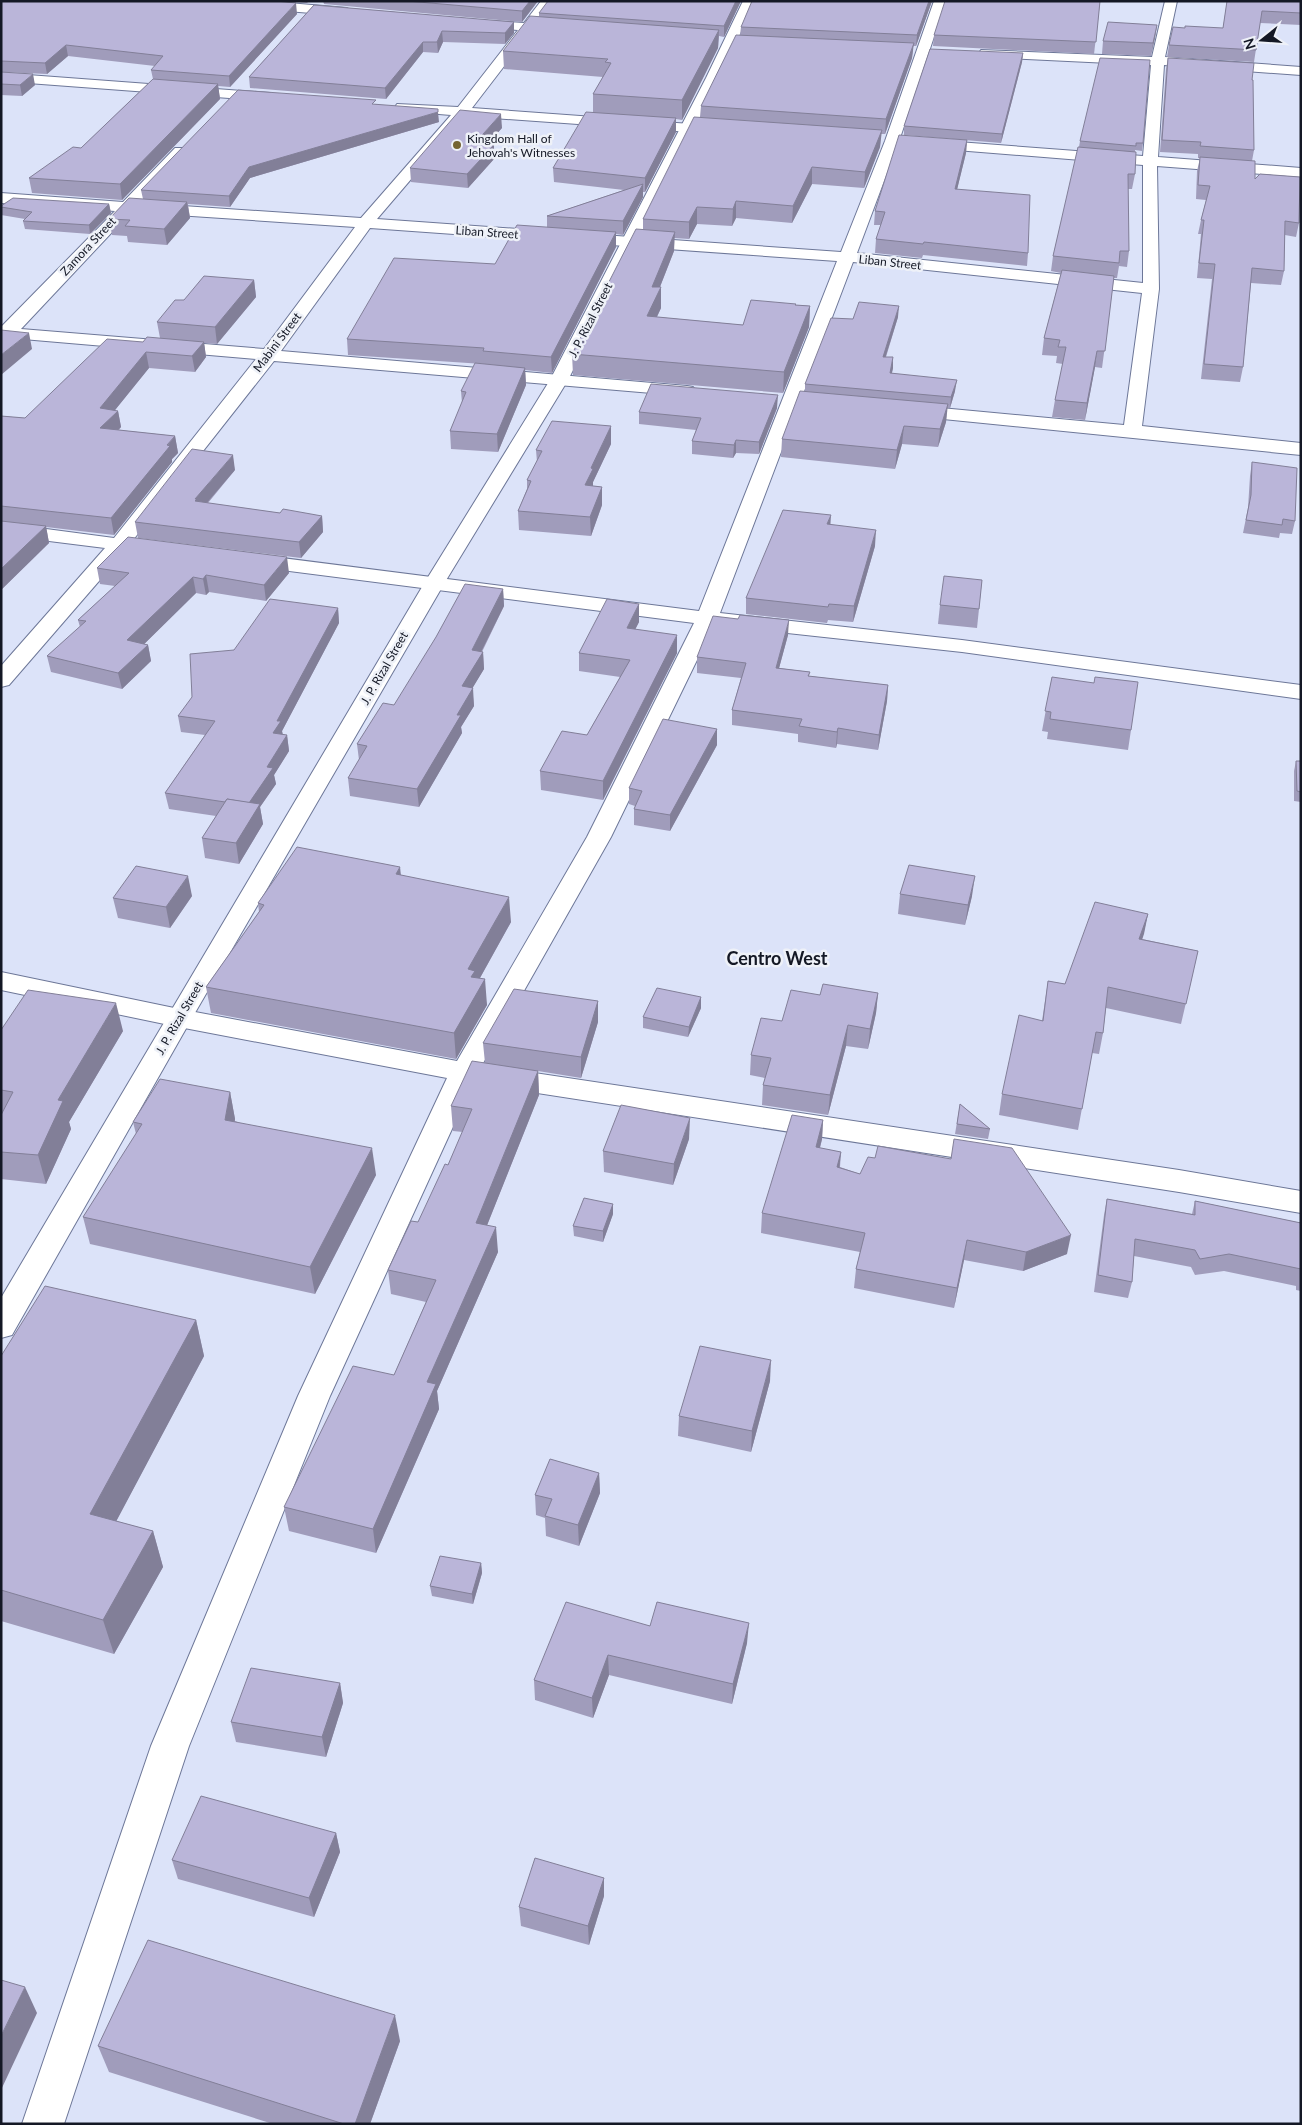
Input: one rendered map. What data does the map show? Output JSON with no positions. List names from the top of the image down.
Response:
{
  "streets": {
    "street": [
      "Liban Street",
      "Zamora Street",
      "J. P. Rizal Street",
      "Mabini Street"
    ]
  },
  "crossings": [
    ["Liban Street", "Zamora Street"],
    ["Liban Street", "J. P. Rizal Street"],
    ["Liban Street", "Mabini Street"]
  ],
  "districts": ["Centro West"],
  "places": ["Kingdom Hall of Jehovah's Witnesses"],
  "north": "left"
}
